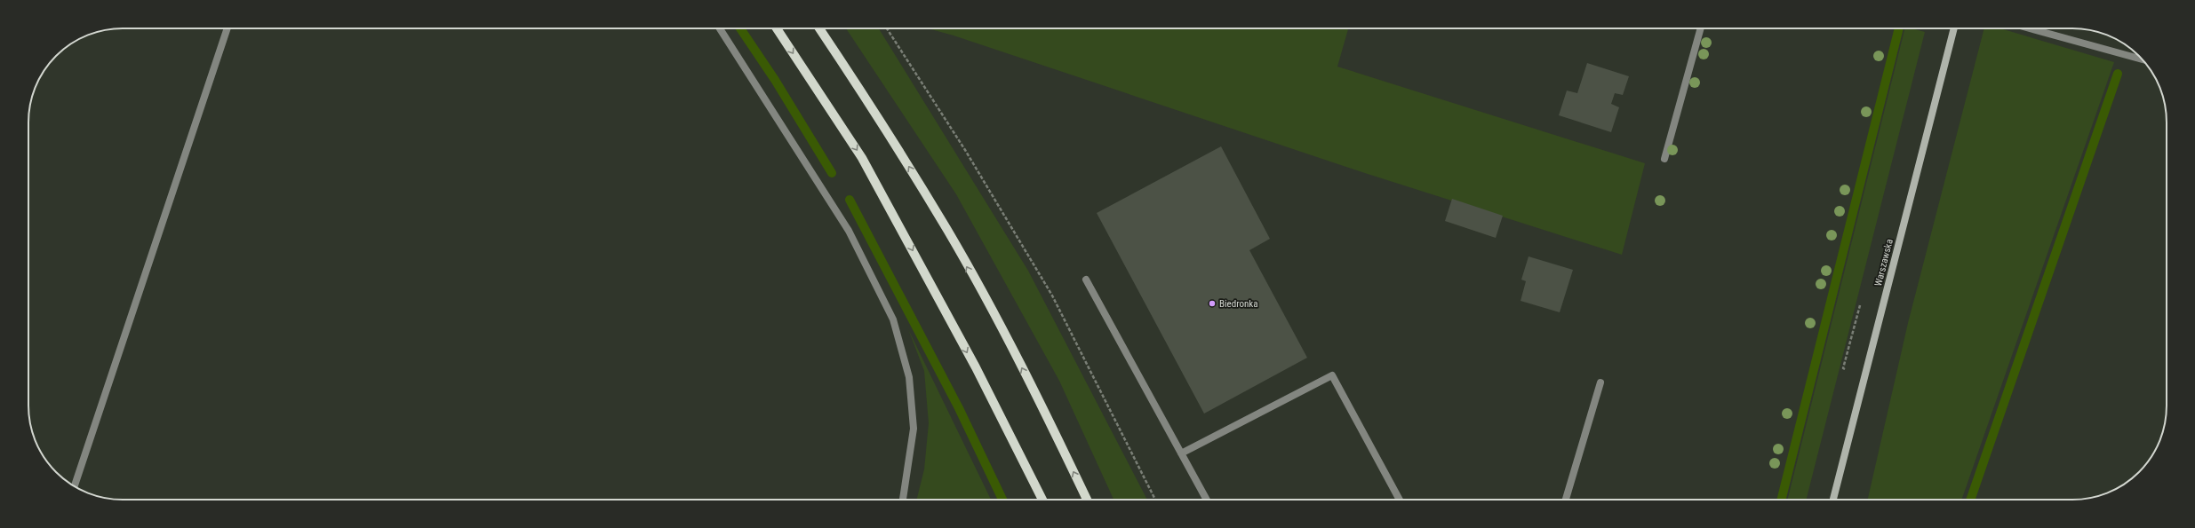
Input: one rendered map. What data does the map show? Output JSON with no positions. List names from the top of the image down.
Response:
{
  "streets": {
    "street": ["Warszawska"]
  },
  "places": ["Biedronka"]
}
